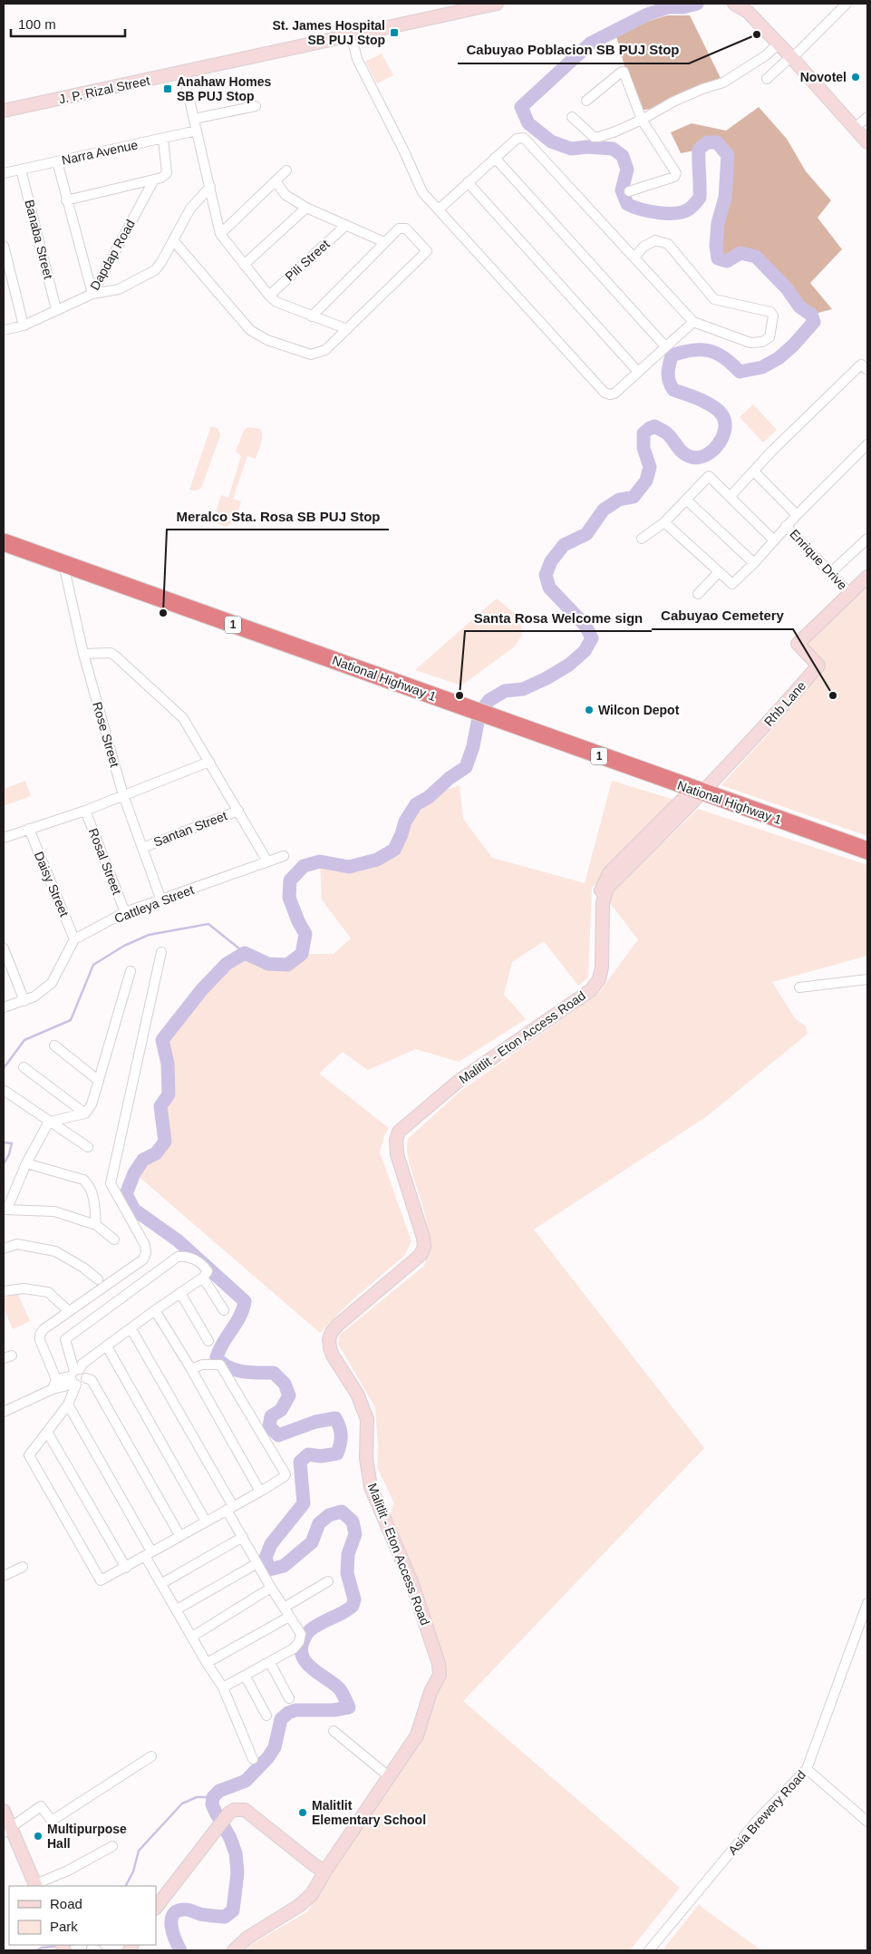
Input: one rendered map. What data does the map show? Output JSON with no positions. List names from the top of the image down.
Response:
{
  "streets": {
    "highway": ["1", "National Highway 1"],
    "street": [
      "J. P. Rizal Street",
      "Narra Avenue",
      "Banaba Street",
      "Dapdap Road",
      "Pili Street",
      "Enrique Drive",
      "Rhb Lane",
      "Rose Street",
      "Santan Street",
      "Rosal Street",
      "Daisy Street",
      "Cattleya Street",
      "Malitlit - Eton Access Road",
      "Asia Brewery Road"
    ]
  },
  "crossings": [
    ["Narra Avenue", "Banaba Street"],
    ["Narra Avenue", "Dapdap Road"],
    ["Banaba Street", "Dapdap Road"],
    ["Enrique Drive", "Rhb Lane"],
    ["National Highway 1", "Rhb Lane"],
    ["National Highway 1", "Rose Street"],
    ["National Highway 1", "Malitlit - Eton Access Road"],
    ["Rhb Lane", "Malitlit - Eton Access Road"],
    ["Rose Street", "Santan Street"],
    ["Rose Street", "Cattleya Street"],
    ["Rosal Street", "Cattleya Street"],
    ["Daisy Street", "Cattleya Street"]
  ],
  "places": {
    "transit": ["St. James Hospital SB PUJ Stop", "Anahaw Homes SB PUJ Stop"],
    "other": [
      "Cabuyao Poblacion SB PUJ Stop",
      "Novotel",
      "Meralco Sta. Rosa SB PUJ Stop",
      "Santa Rosa Welcome sign",
      "Cabuyao Cemetery",
      "Wilcon Depot",
      "Malitlit Elementary School",
      "Multipurpose Hall"
    ]
  },
  "legend": ["Road", "Park"],
  "scale_bar": "100 m"
}
